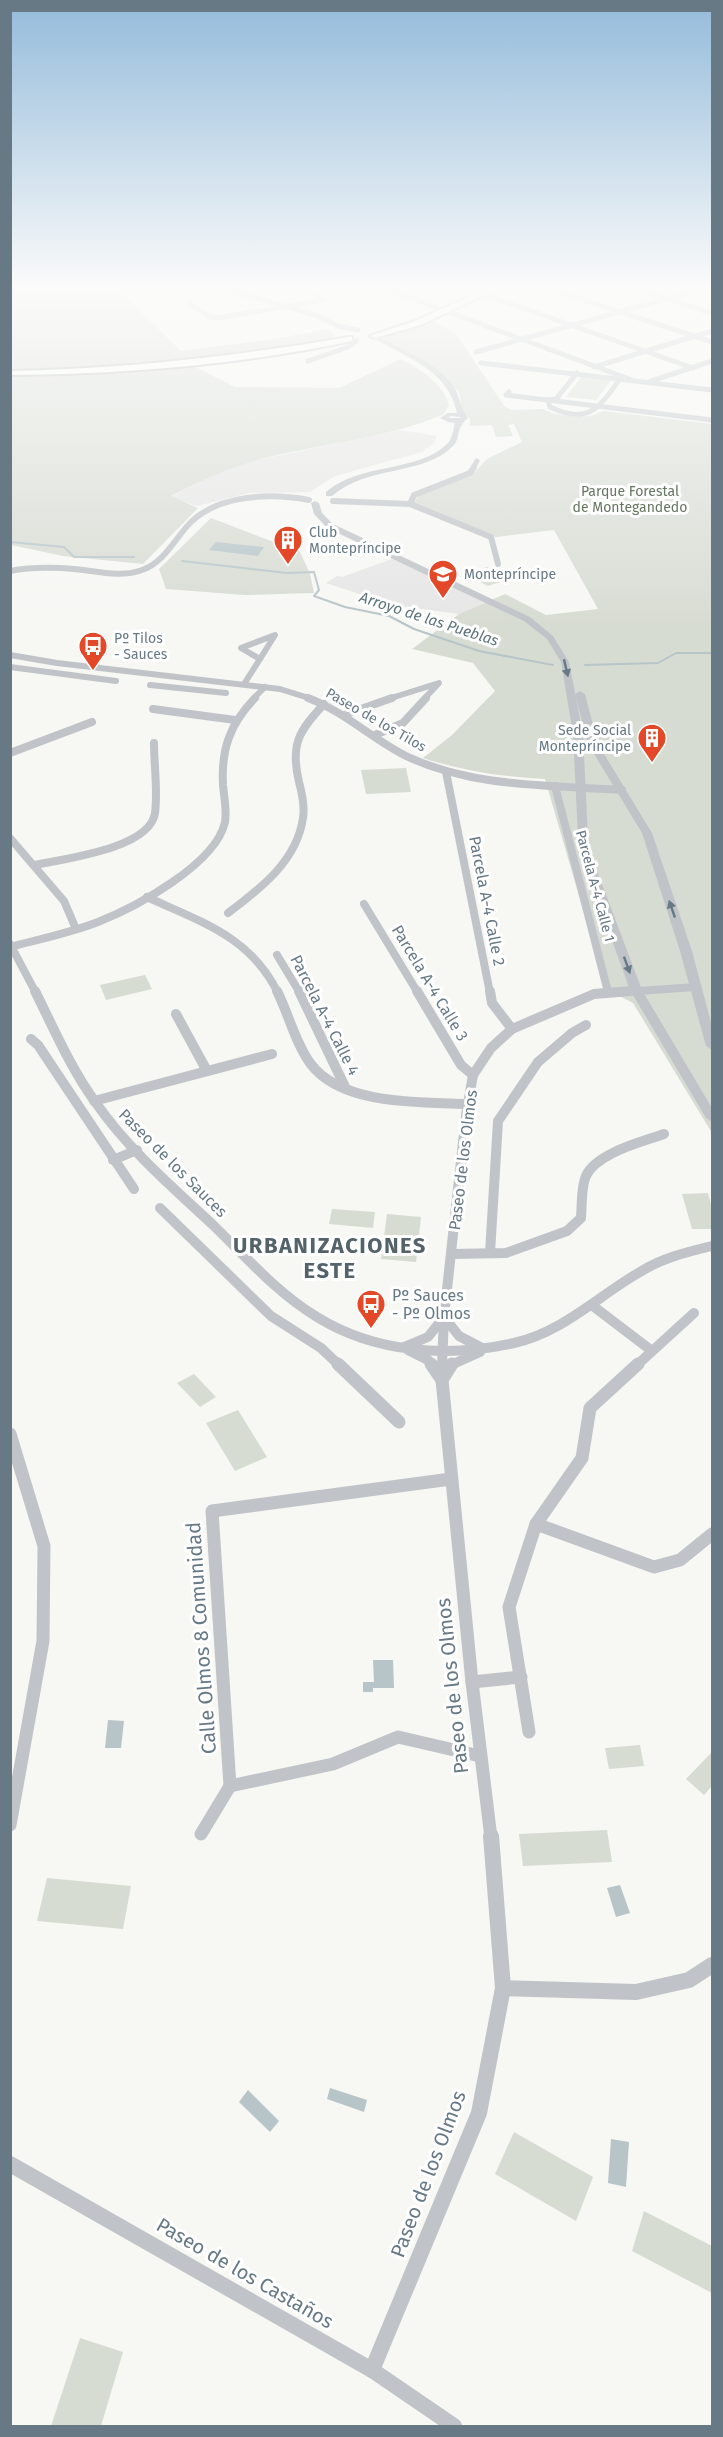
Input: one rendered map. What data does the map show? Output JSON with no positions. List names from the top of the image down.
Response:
{
  "streets": {
    "street": [
      "Paseo de los Tilos",
      "Parcela A-4 Calle 1",
      "Parcela A-4 Calle 2",
      "Parcela A-4 Calle 3",
      "Parcela A-4 Calle 4",
      "Paseo de los Olmos",
      "Paseo de los Sauces",
      "Calle Olmos 8 Comunidad",
      "Paseo de los Castaños"
    ]
  },
  "crossings": [
    ["Paseo de los Tilos", "Parcela A-4 Calle 1"],
    ["Paseo de los Tilos", "Parcela A-4 Calle 2"],
    ["Parcela A-4 Calle 1", "Paseo de los Olmos"],
    ["Parcela A-4 Calle 2", "Paseo de los Olmos"],
    ["Parcela A-4 Calle 3", "Paseo de los Olmos"],
    ["Paseo de los Olmos", "Paseo de los Sauces"],
    ["Paseo de los Olmos", "Calle Olmos 8 Comunidad"],
    ["Paseo de los Olmos", "Paseo de los Castaños"]
  ],
  "districts": ["URBANIZACIONES ESTE"],
  "water": ["Arroyo de las Pueblas"],
  "parks": ["Parque Forestal de Montegandedo"],
  "places": {
    "building": ["Club Montepríncipe", "Sede Social Montepríncipe"],
    "school or university": ["Montepríncipe"],
    "bus stop": ["Pº Tilos - Sauces", "Pº Sauces - Pº Olmos"]
  }
}
